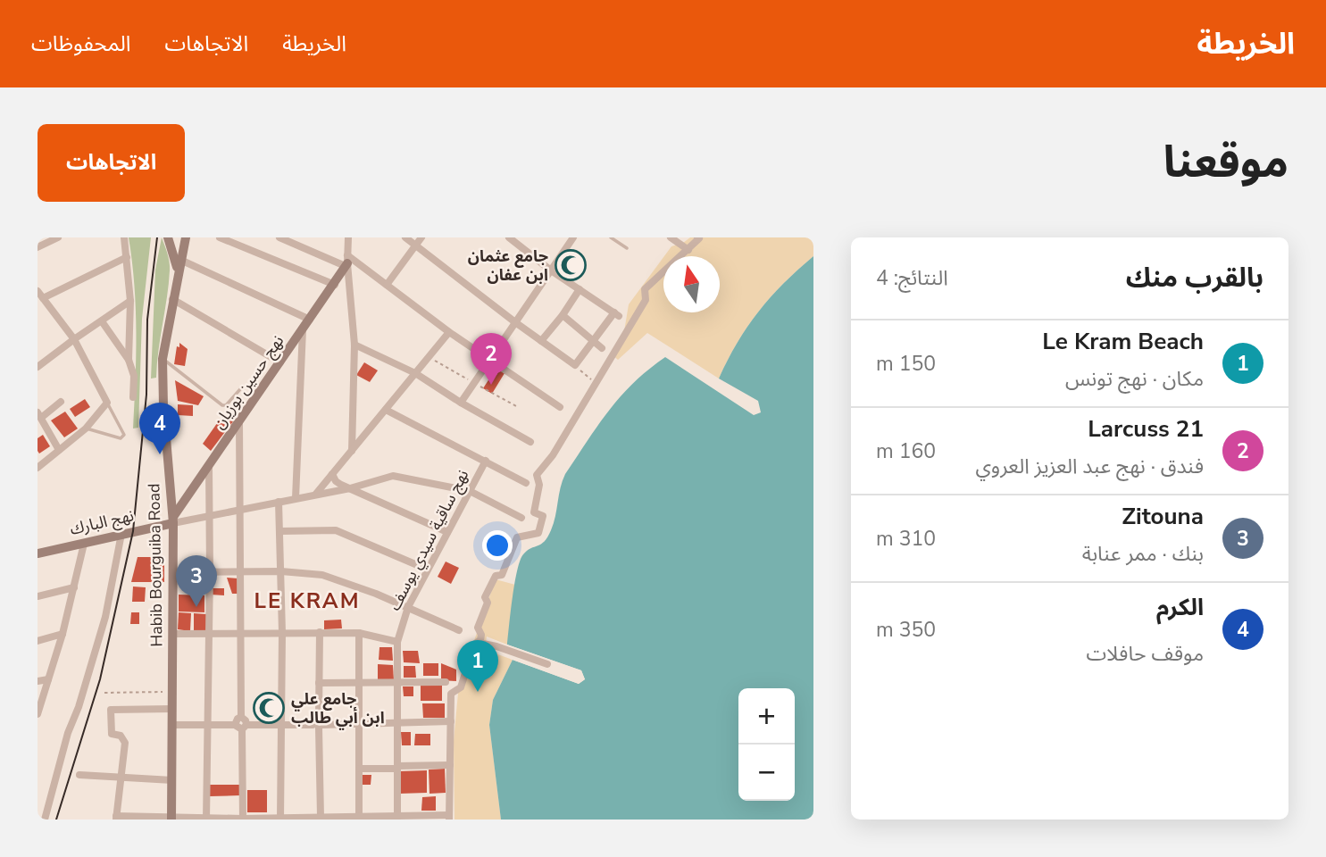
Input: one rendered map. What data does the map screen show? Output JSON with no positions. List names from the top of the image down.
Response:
{
  "streets": {
    "main road": ["نهج حسين بوزيان", "نهج البارك", "Habib Bourguiba Road"],
    "street": ["نهج ساقية سيدي يوسف"]
  },
  "crossings": [
    ["نهج حسين بوزيان", "نهج البارك"],
    ["نهج حسين بوزيان", "Habib Bourguiba Road"],
    ["نهج البارك", "Habib Bourguiba Road"]
  ],
  "districts": ["LE KRAM"],
  "places": {
    "mosque": ["جامع عثمان ابن عفان", "جامع علي ابن أبي طالب"]
  },
  "north": "top",
  "page": {
    "header": "الخريطة",
    "nav": ["الخريطة", "الاتجاهات", "المحفوظات"],
    "title": "موقعنا",
    "buttons": "الاتجاهات",
    "heading": ["بالقرب منك", "النتائج: 4"],
    "list": [
      {
        "mark": "1",
        "name": "Le Kram Beach",
        "note": "مكان · نهج تونس",
        "value": "150 m"
      },
      {
        "mark": "2",
        "name": "Larcuss 21",
        "note": "فندق · نهج عبد العزيز العروي",
        "value": "160 m"
      },
      {
        "mark": "3",
        "name": "Zitouna",
        "note": "بنك · ممر عنابة",
        "value": "310 m"
      },
      {
        "mark": "4",
        "name": "الكرم",
        "note": "موقف حافلات",
        "value": "350 m"
      }
    ],
    "pins": [
      "2",
      "4",
      "3",
      "1"
    ],
    "map_buttons": ["+", "−"]
  }
}
